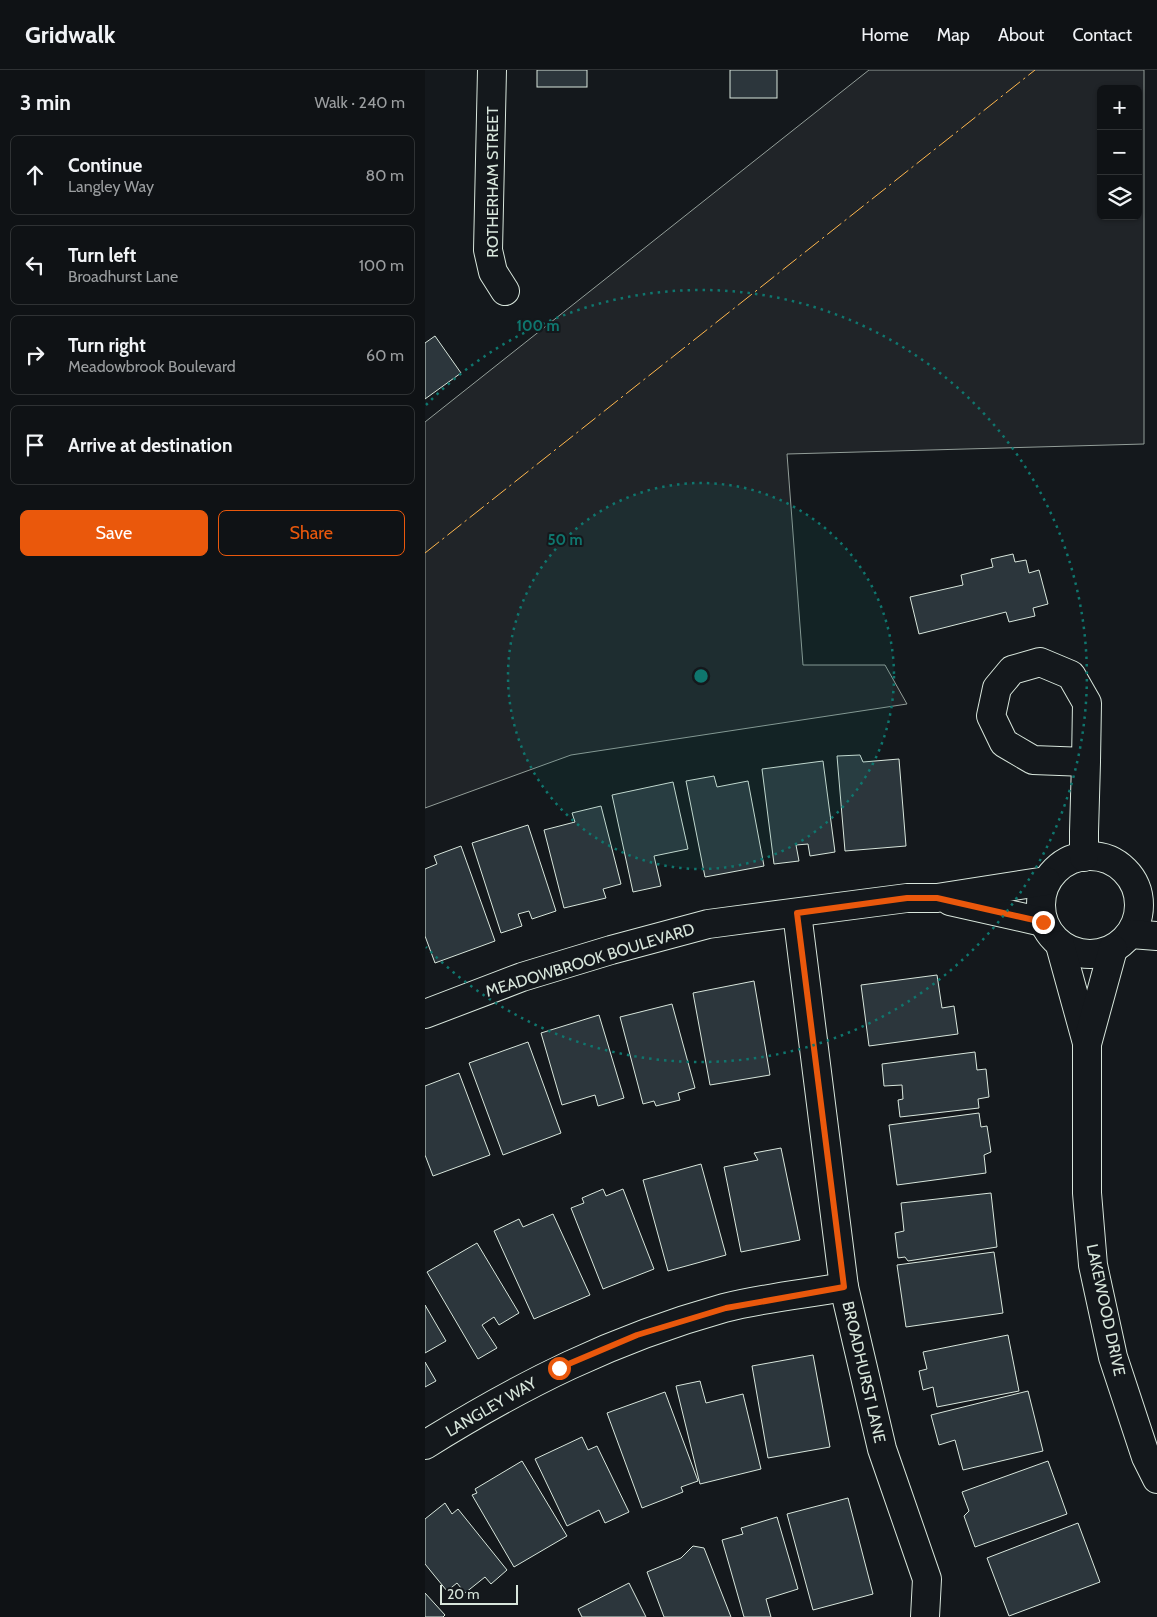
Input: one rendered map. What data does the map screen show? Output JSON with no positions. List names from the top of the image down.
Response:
{
  "streets": {
    "street": [
      "ROTHERHAM STREET",
      "MEADOWBROOK BOULEVARD",
      "LAKEWOOD DRIVE",
      "BROADHURST LANE",
      "LANGLEY WAY"
    ]
  },
  "crossings": [
    ["MEADOWBROOK BOULEVARD", "LAKEWOOD DRIVE"],
    ["MEADOWBROOK BOULEVARD", "BROADHURST LANE"],
    ["BROADHURST LANE", "LANGLEY WAY"]
  ],
  "scale_bar": "20 m",
  "page": {
    "header": "Gridwalk",
    "nav": [
      "Home",
      "Map",
      "About",
      "Contact"
    ],
    "heading": ["3 min", "Walk · 240 m"],
    "map_buttons": ["+", "−"],
    "list": [
      ["Continue", "Langley Way", "80 m"],
      ["Turn left", "Broadhurst Lane", "100 m"],
      ["Turn right", "Meadowbrook Boulevard", "60 m"],
      "Arrive at destination"
    ],
    "buttons": ["Save", "Share"],
    "scale": "20 m"
  },
  "rings": ["100 m", "50 m"]
}
